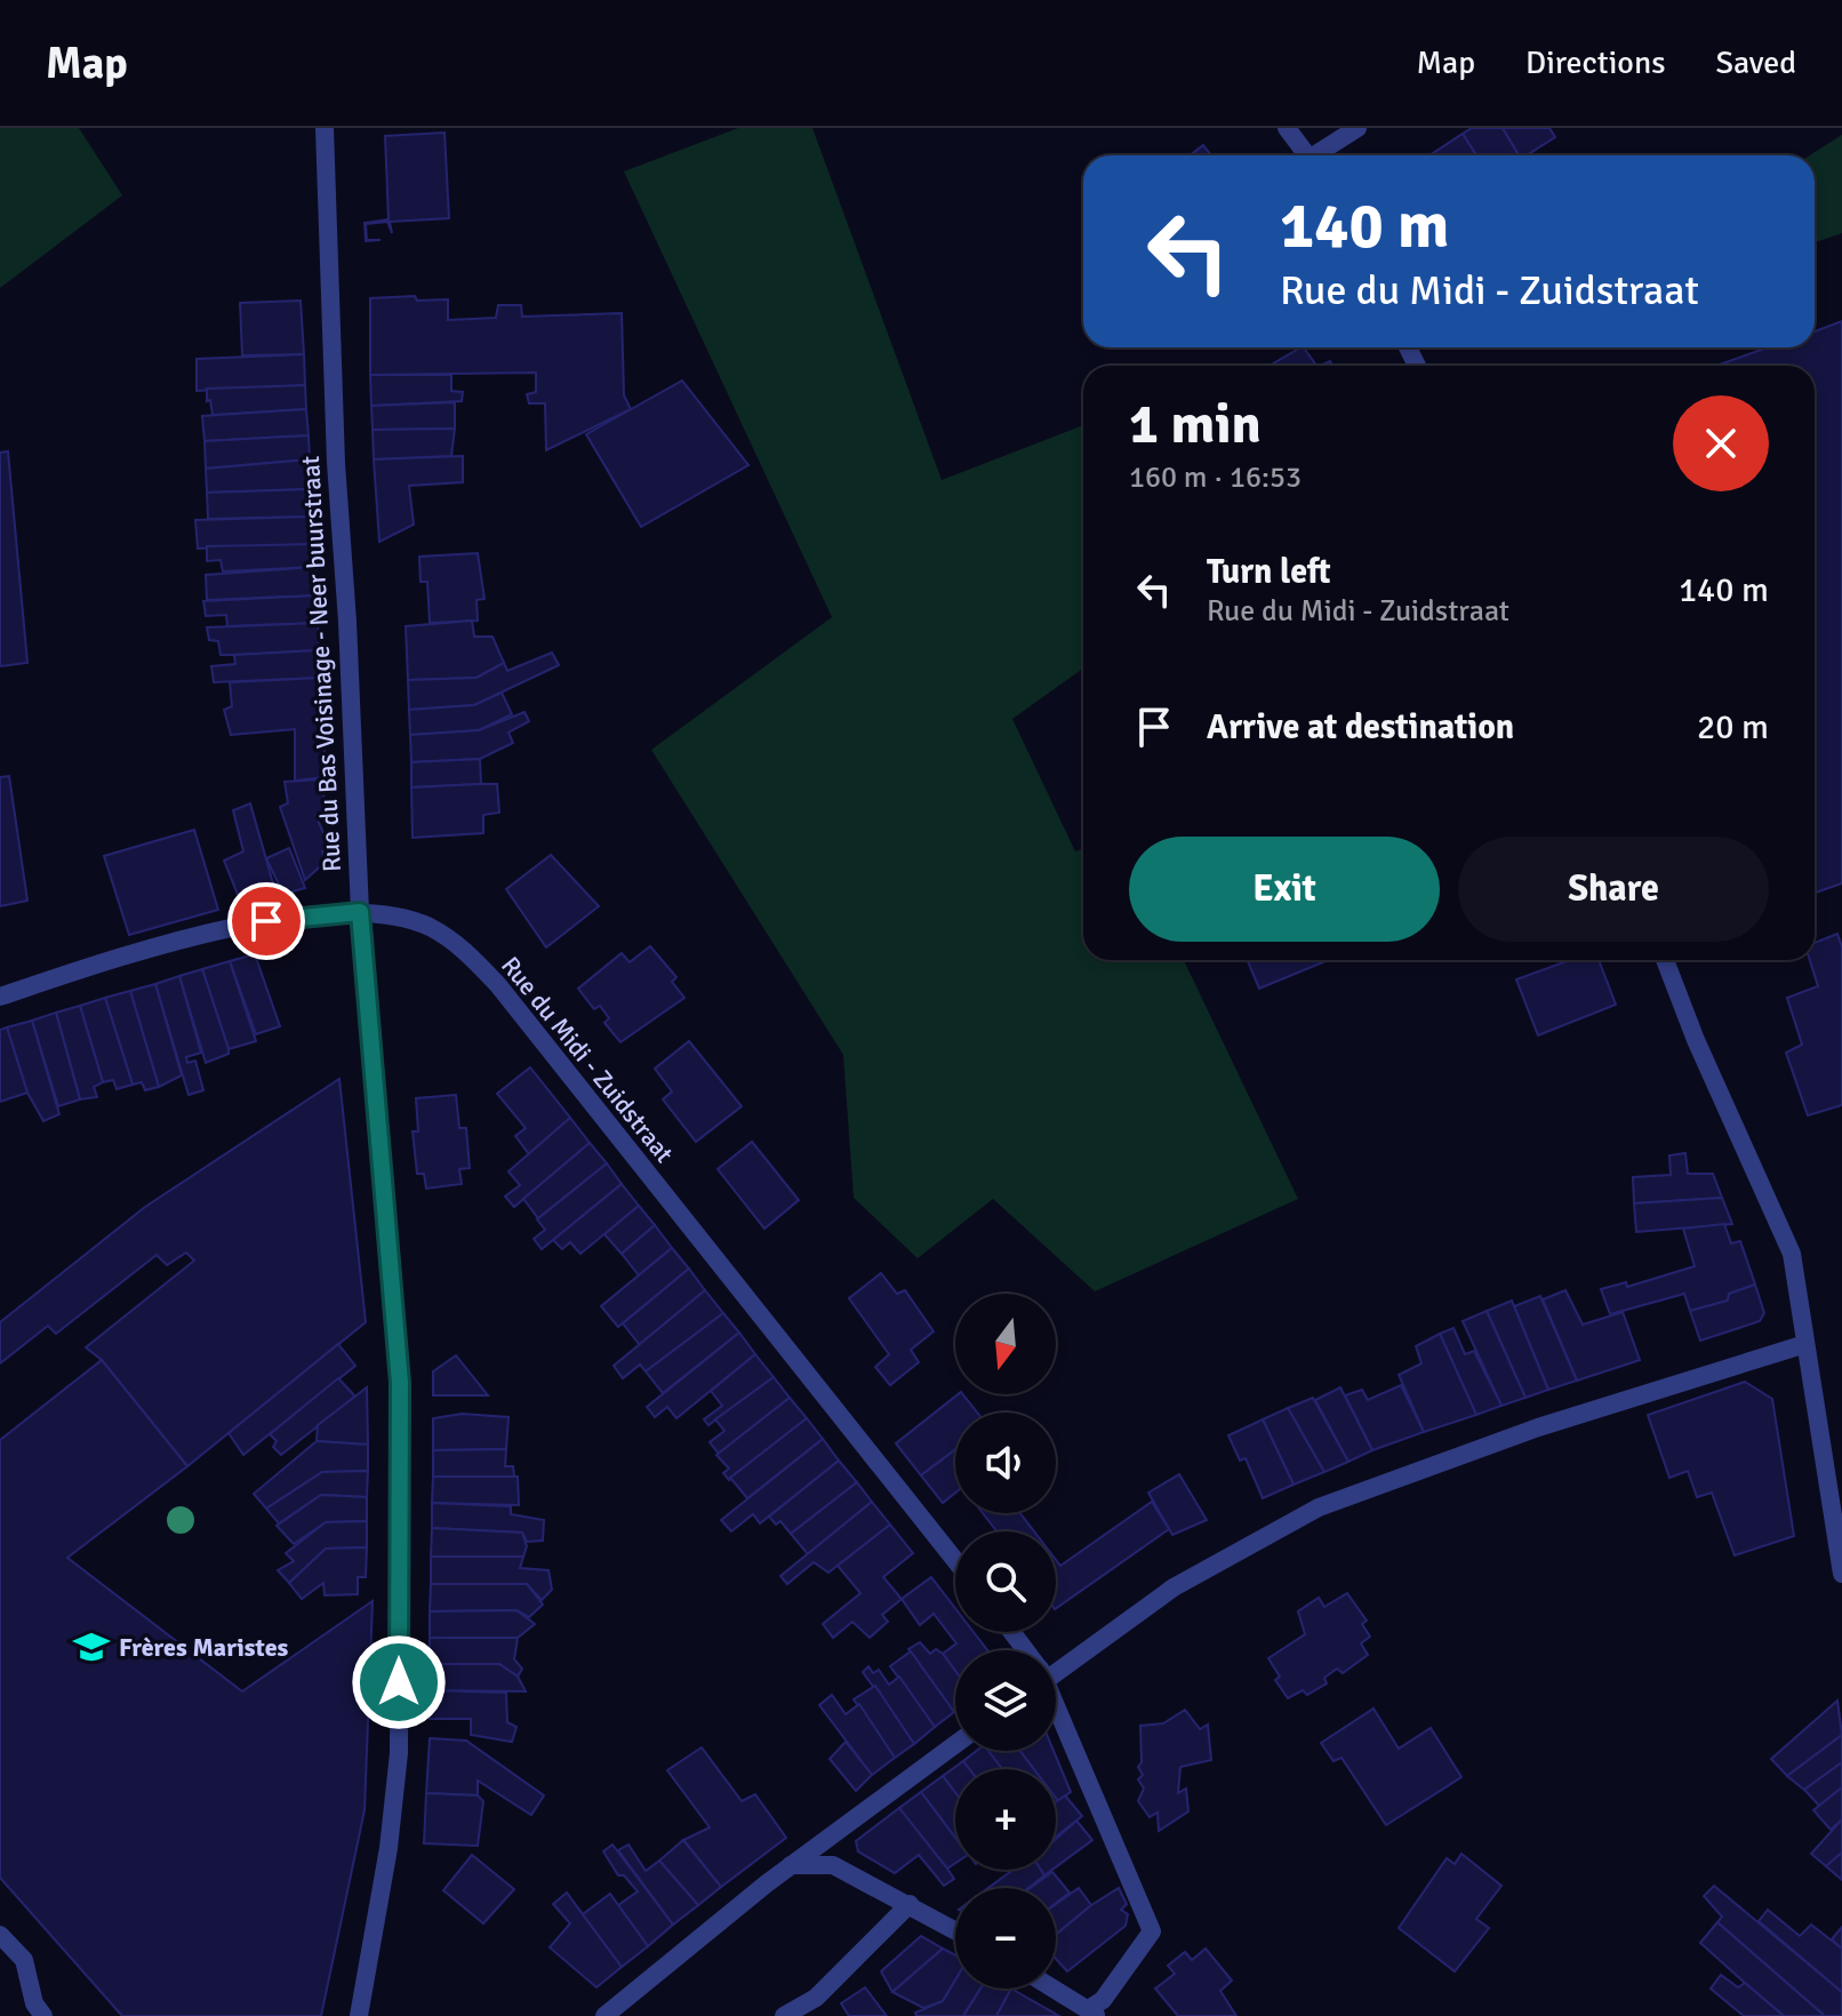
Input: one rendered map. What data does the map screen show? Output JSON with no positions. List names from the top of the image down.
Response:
{
  "streets": {
    "street": ["Rue du Bas Voisinage - Neer buurstraat", "Rue du Midi - Zuidstraat"]
  },
  "crossings": [
    ["Rue du Bas Voisinage - Neer buurstraat", "Rue du Midi - Zuidstraat"]
  ],
  "places": {
    "school or university": ["Frères Maristes"]
  },
  "north": "bottom",
  "page": {
    "header": "Map",
    "nav": ["Map", "Directions", "Saved"],
    "turn": ["140 m", "Rue du Midi - Zuidstraat"],
    "heading": ["1 min", "160 m · 16:53"],
    "list": [
      {
        "name": "Turn left",
        "note": "Rue du Midi - Zuidstraat",
        "value": "140 m"
      },
      {
        "name": "Arrive at destination",
        "value": "20 m"
      }
    ],
    "buttons": ["Exit", "Share"],
    "map_buttons": ["+", "−"]
  }
}
